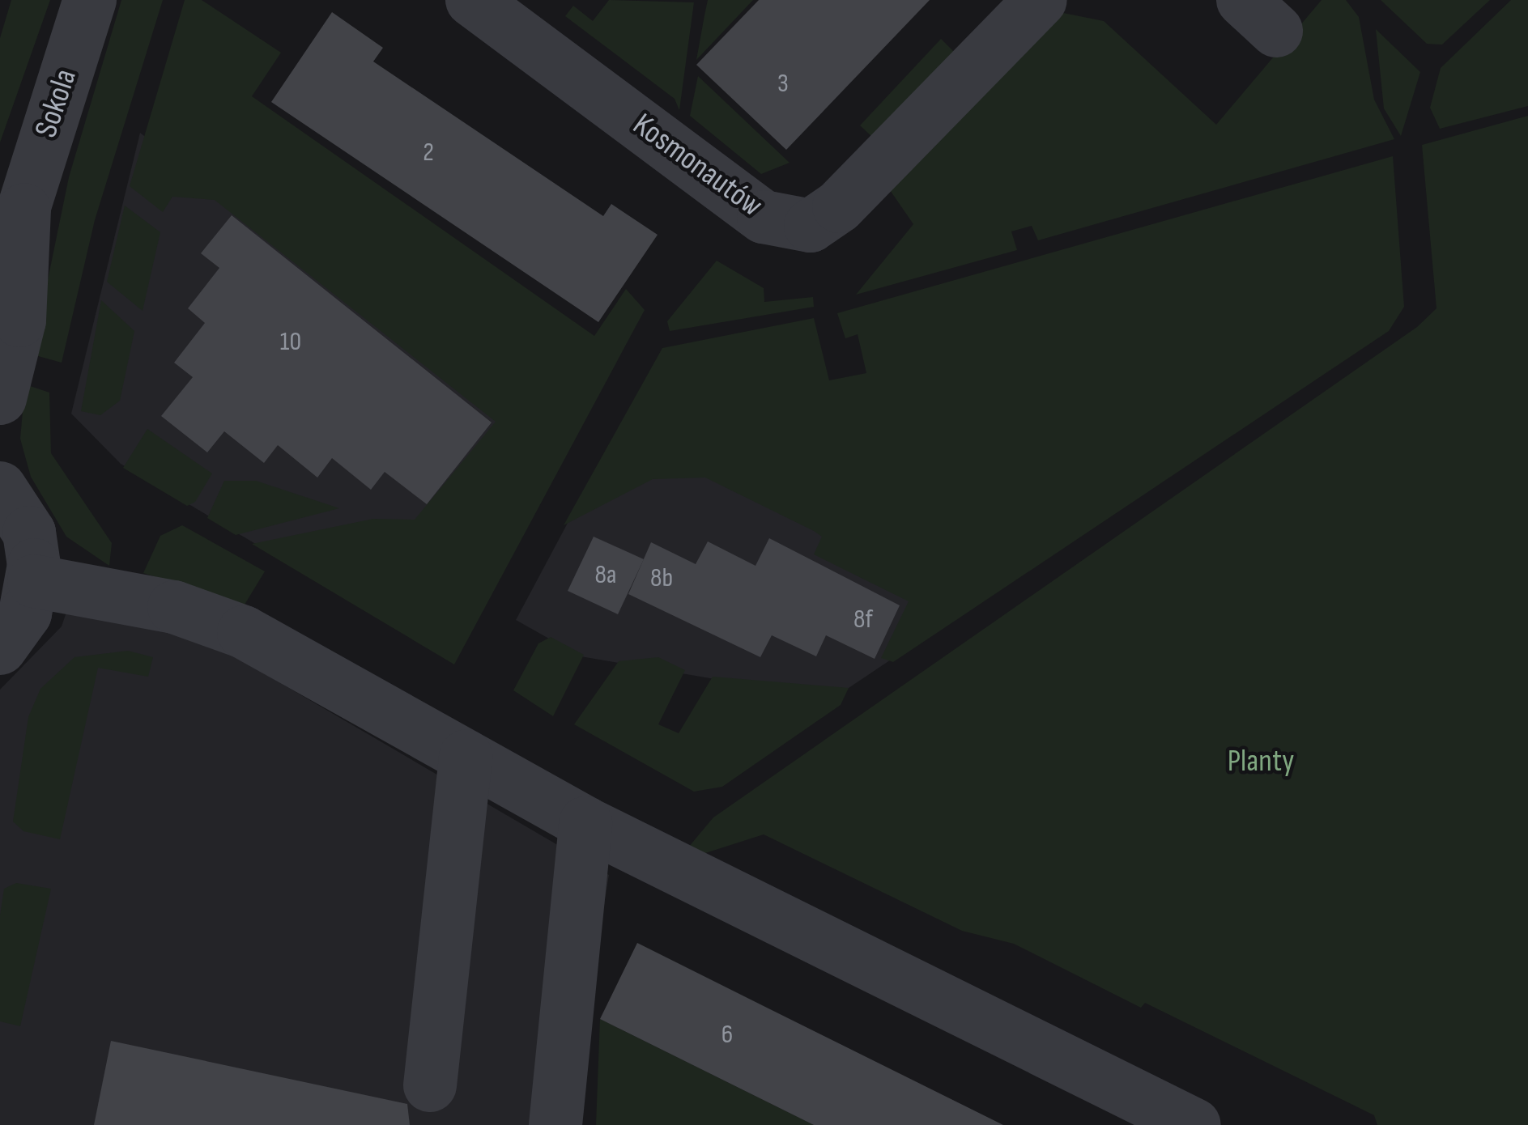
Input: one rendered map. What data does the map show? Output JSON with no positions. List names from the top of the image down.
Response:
{
  "streets": {
    "street": ["Sokola", "Kosmonautów"]
  },
  "parks": ["Planty"],
  "house_numbers": [
    "3",
    "2",
    "10",
    "8a",
    "8b",
    "8f",
    "6"
  ]
}
